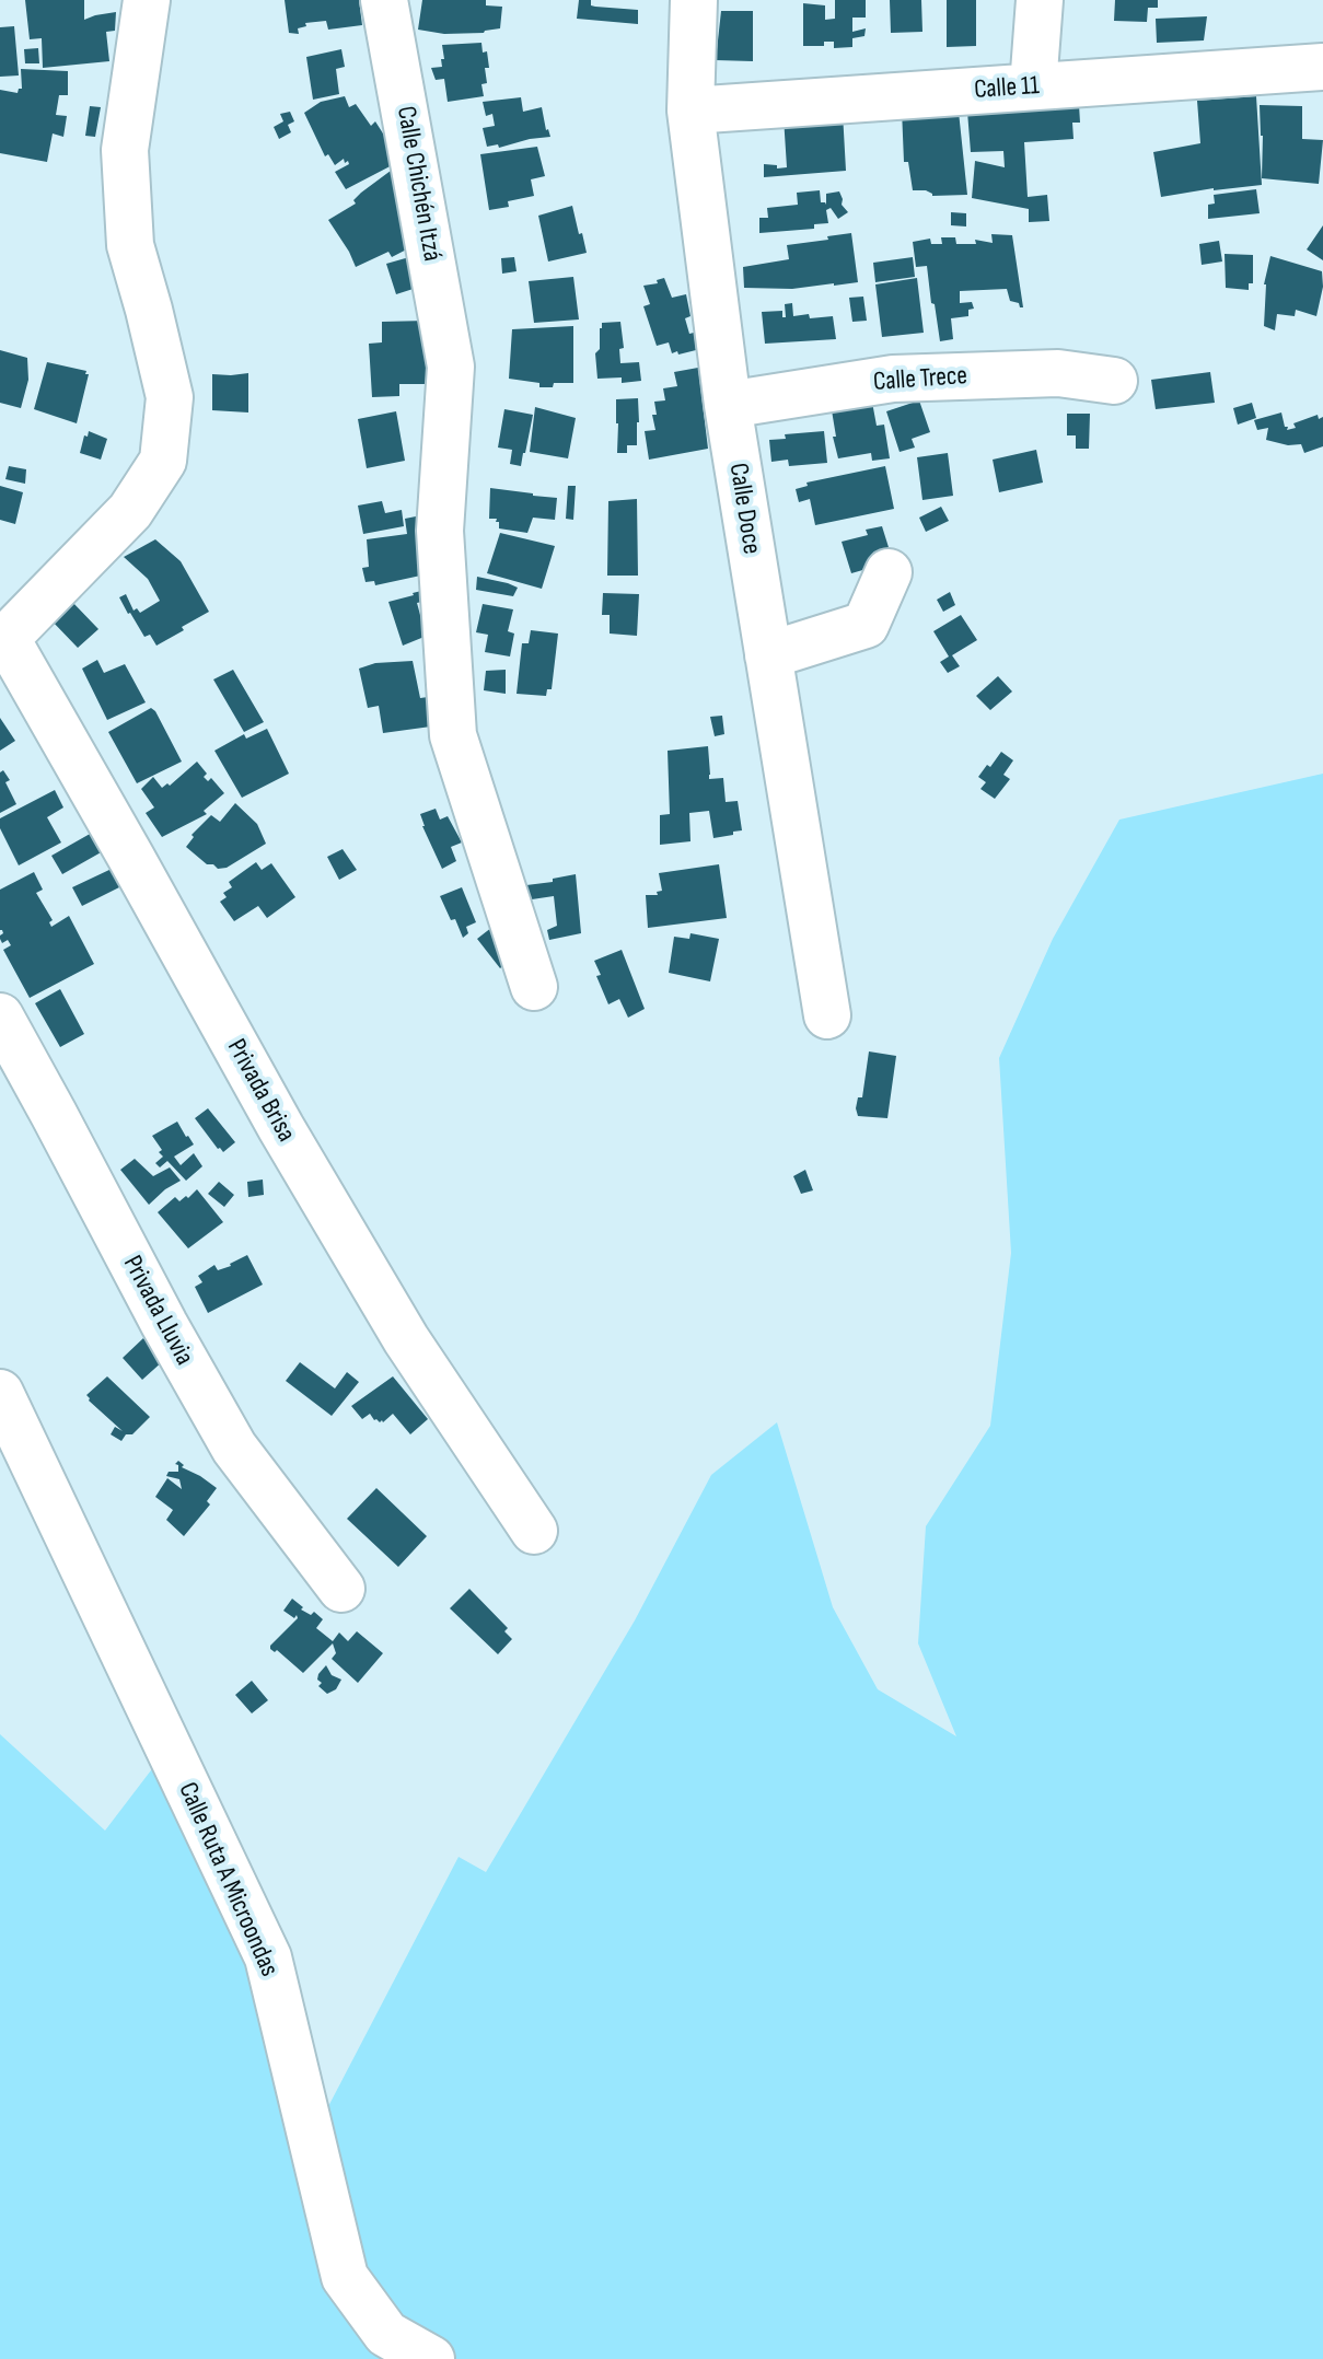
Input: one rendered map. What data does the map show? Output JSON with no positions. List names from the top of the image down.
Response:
{
  "streets": {
    "street": [
      "Calle 11",
      "Calle Chichén Itzá",
      "Calle Trece",
      "Calle Doce",
      "Privada Brisa",
      "Privada Lluvia",
      "Calle Ruta A Microondas"
    ]
  },
  "crossings": [
    ["Calle 11", "Calle Doce"],
    ["Calle Trece", "Calle Doce"]
  ]
}
